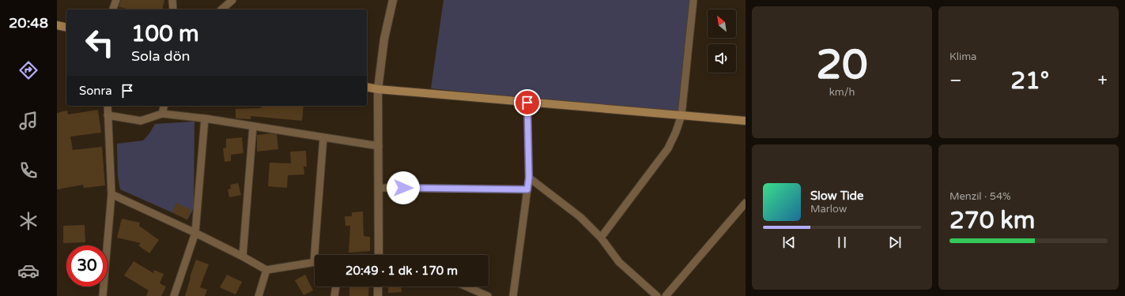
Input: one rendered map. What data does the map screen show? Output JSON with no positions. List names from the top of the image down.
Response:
{
  "north": "top left",
  "page": {
    "tabs": "20:48",
    "tile": [
      ["20", "km/h"],
      "Klima",
      ["Menzil · 54%", "270 km"]
    ],
    "turn": ["100 m", "Sola dön"],
    "heat": ["−", "21°", "+"],
    "then": "Sonra",
    "song": ["Slow Tide", "Marlow"],
    "limit": "30",
    "trip": "20:49 · 1 dk · 170 m"
  }
}
